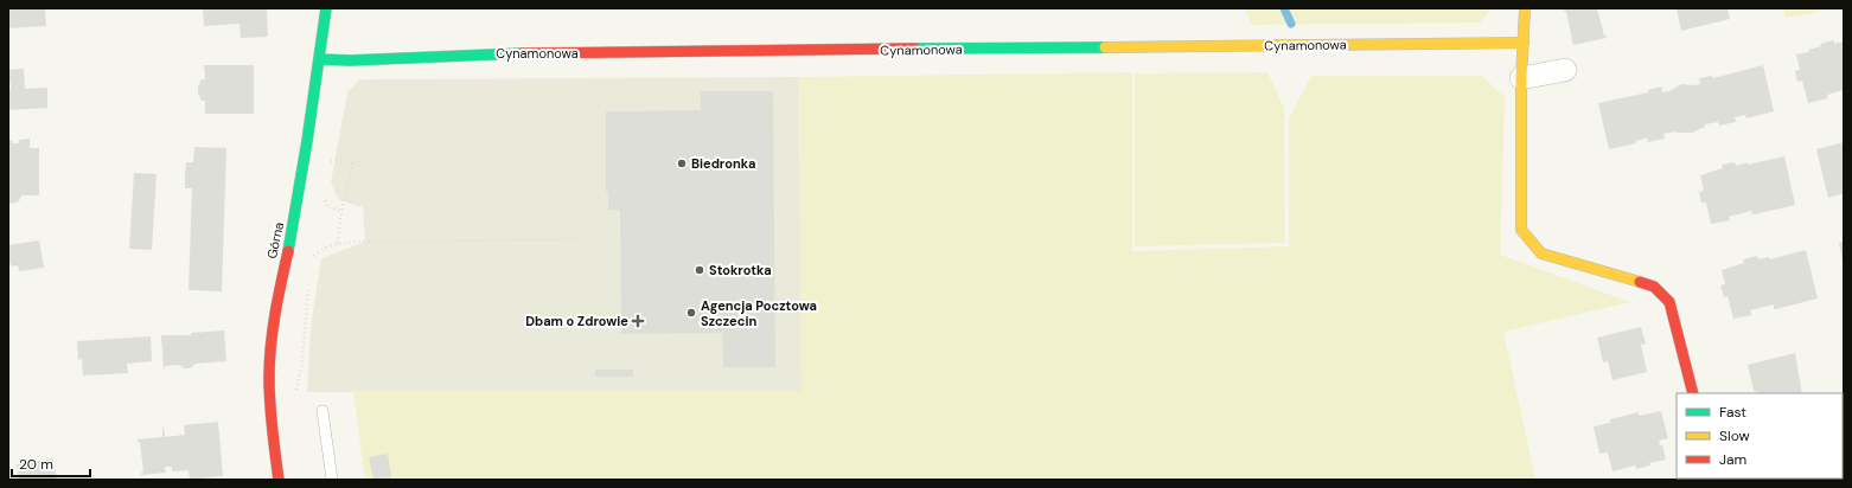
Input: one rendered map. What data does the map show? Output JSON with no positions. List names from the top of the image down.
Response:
{
  "streets": {
    "street": ["Cynamonowa", "Górna"]
  },
  "crossings": [
    ["Cynamonowa", "Górna"]
  ],
  "places": {
    "other": ["Biedronka", "Stokrotka", "Agencja Pocztowa Szczecin"],
    "health": ["Dbam o Zdrowie"]
  },
  "legend": ["Fast", "Slow", "Jam"],
  "scale_bar": "20 m"
}
